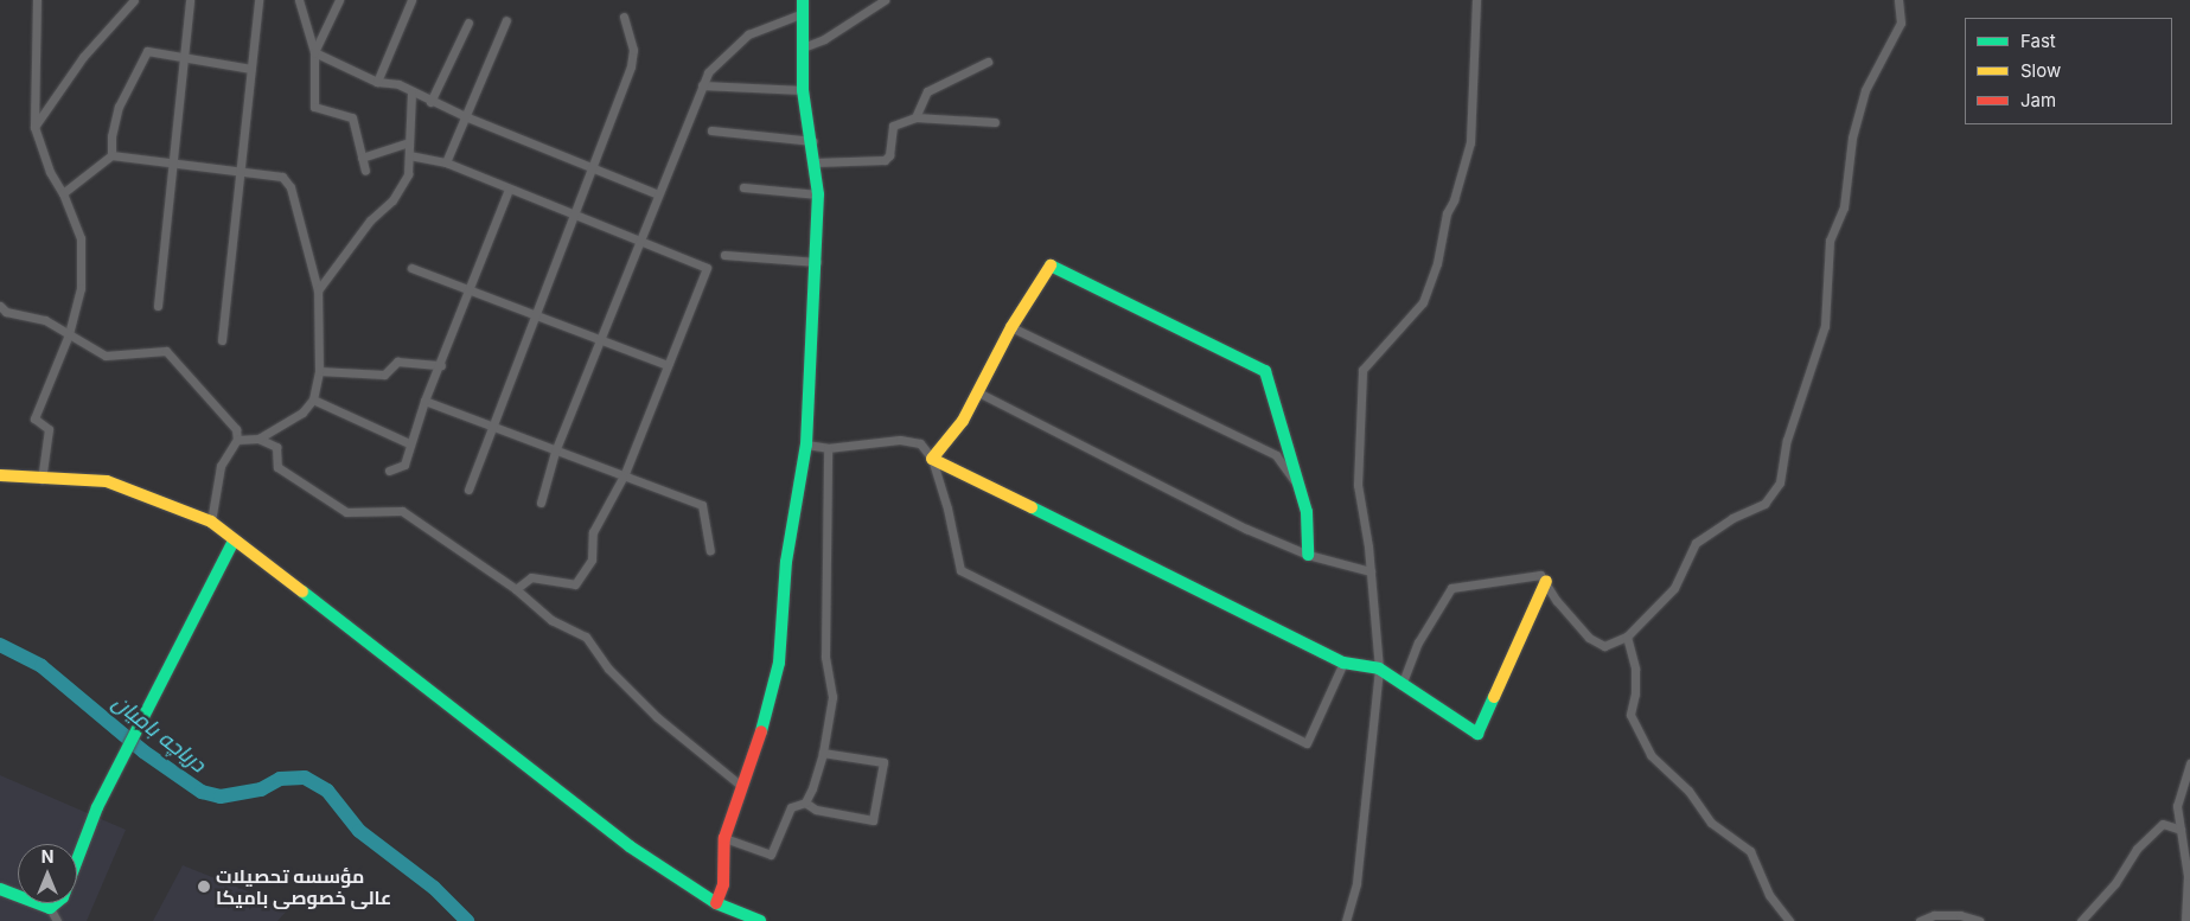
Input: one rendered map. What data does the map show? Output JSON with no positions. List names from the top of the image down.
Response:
{
  "water": ["دریاچه بامیان"],
  "places": ["مؤسسه تحصیلات عالی خصوصی بامیکا"],
  "legend": ["Fast", "Slow", "Jam"],
  "north": "top"
}
